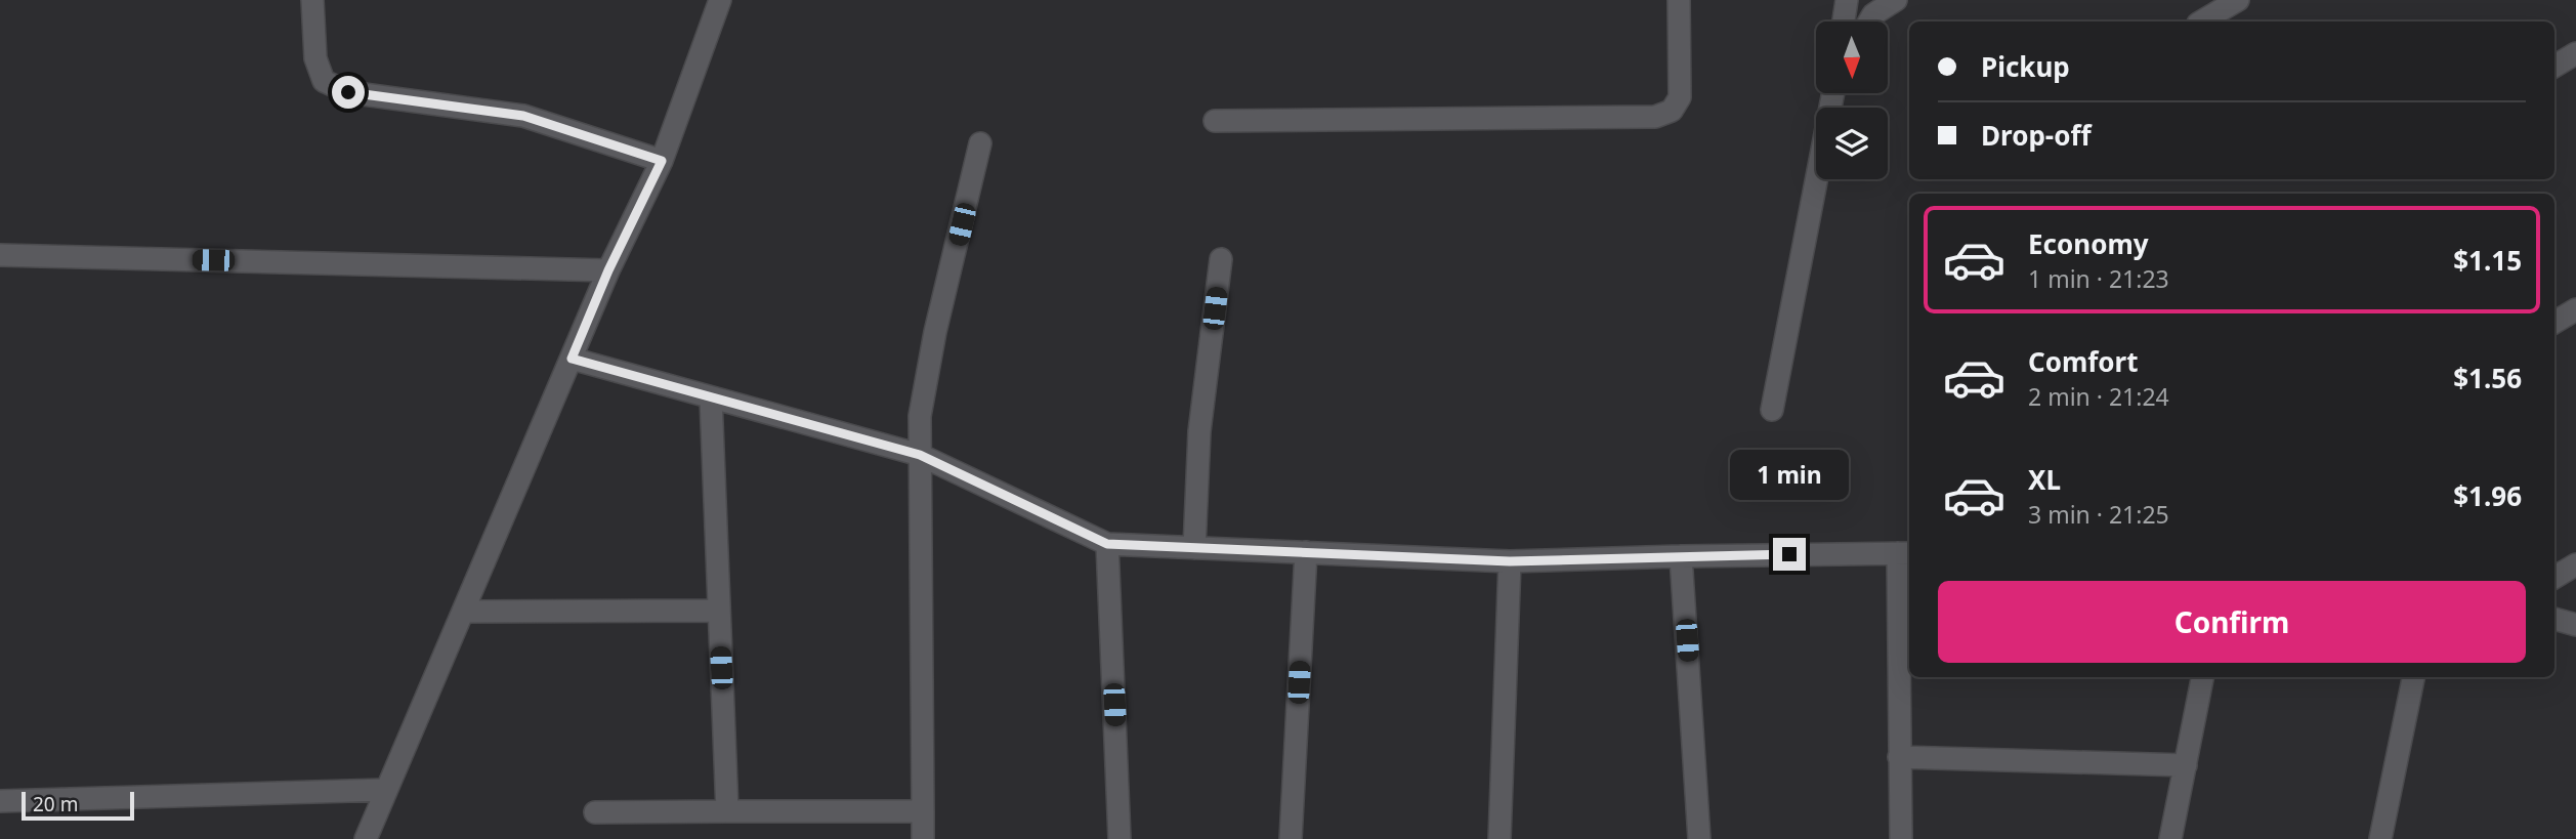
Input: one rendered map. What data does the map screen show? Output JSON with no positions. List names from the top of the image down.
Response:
{
  "scale_bar": "20 m",
  "north": "bottom",
  "page": {
    "banner": ["Pickup", "Drop-off"],
    "list": [
      {
        "name": "Economy",
        "note": "1 min · 21:23",
        "value": "$1.15"
      },
      {
        "name": "Comfort",
        "note": "2 min · 21:24",
        "value": "$1.56"
      },
      {
        "name": "XL",
        "note": "3 min · 21:25",
        "value": "$1.96"
      }
    ],
    "bubble": "1 min",
    "buttons": "Confirm",
    "scale": "20 m"
  }
}
